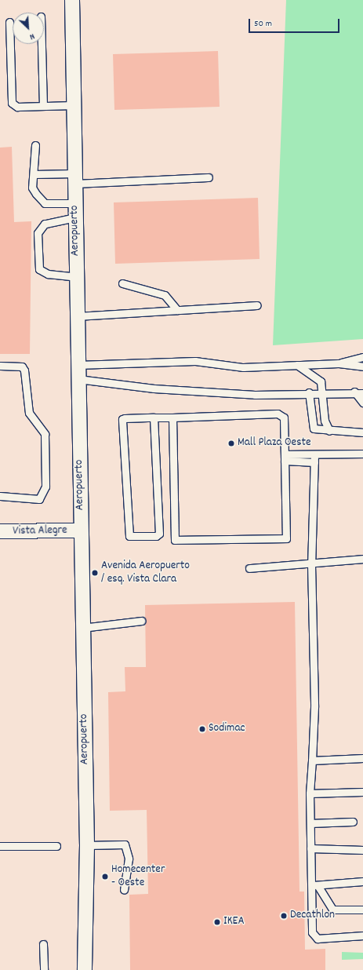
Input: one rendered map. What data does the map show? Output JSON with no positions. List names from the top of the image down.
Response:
{
  "streets": {
    "street": ["Aeropuerto", "Vista Alegre"]
  },
  "crossings": [
    ["Aeropuerto", "Vista Alegre"]
  ],
  "places": [
    "Mall Plaza Oeste",
    "Avenida Aeropuerto / esq. Vista Clara",
    "Sodimac",
    "Homecenter - Oeste",
    "Decathlon",
    "IKEA"
  ],
  "scale_bar": "50 m",
  "north": "bottom right"
}
